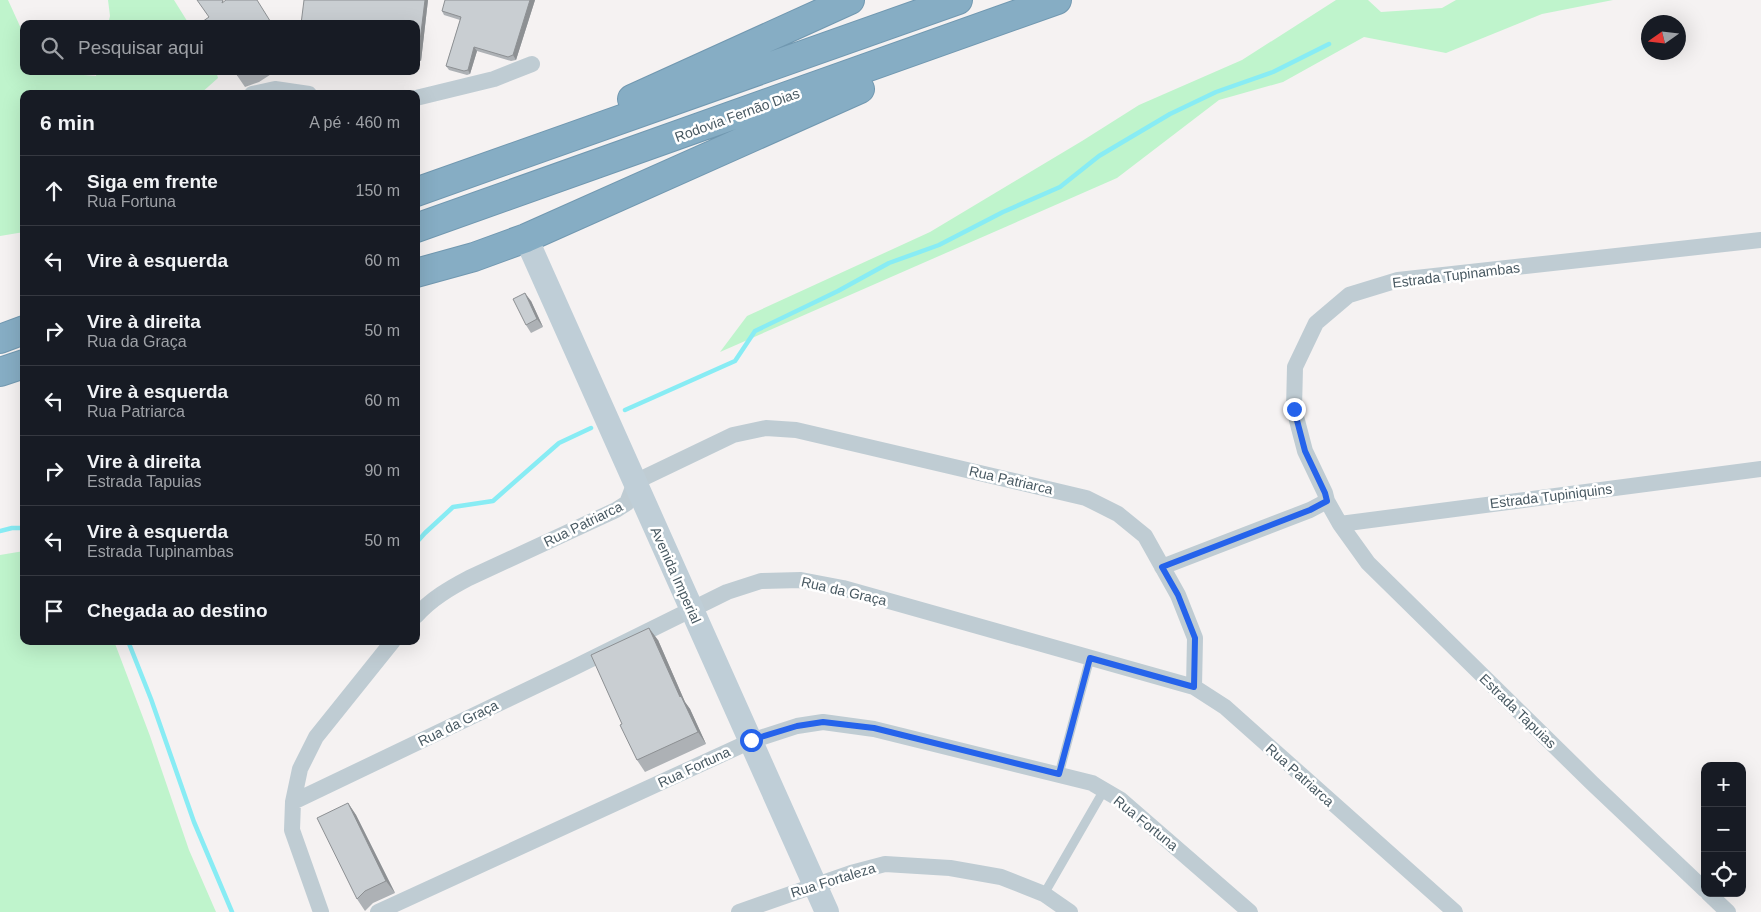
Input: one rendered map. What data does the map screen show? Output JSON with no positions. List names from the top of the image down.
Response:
{
  "streets": {
    "highway": ["Rodovia Fernão Dias"],
    "main road": ["Avenida Imperial"],
    "street": [
      "Estrada Tupinambas",
      "Rua Patriarca",
      "Estrada Tupiniquins",
      "Rua da Graça",
      "Estrada Tapuias",
      "Rua Fortuna",
      "Rua Fortaleza"
    ]
  },
  "crossings": [
    ["Estrada Tupinambas", "Estrada Tupiniquins"],
    ["Estrada Tupinambas", "Estrada Tapuias"],
    ["Rua Patriarca", "Avenida Imperial"],
    ["Rua Patriarca", "Rua da Graça"],
    ["Estrada Tupiniquins", "Estrada Tapuias"],
    ["Avenida Imperial", "Rua da Graça"],
    ["Avenida Imperial", "Rua Fortuna"],
    ["Avenida Imperial", "Rua Fortaleza"]
  ],
  "north": "left",
  "page": {
    "search": "Pesquisar aqui",
    "heading": ["6 min", "A pé · 460 m"],
    "list": [
      ["Siga em frente", "Rua Fortuna", "150 m"],
      ["Vire à esquerda", "60 m"],
      ["Vire à direita", "Rua da Graça", "50 m"],
      ["Vire à esquerda", "Rua Patriarca", "60 m"],
      ["Vire à direita", "Estrada Tapuias", "90 m"],
      ["Vire à esquerda", "Estrada Tupinambas", "50 m"],
      "Chegada ao destino"
    ],
    "map_buttons": ["+", "−"]
  }
}
